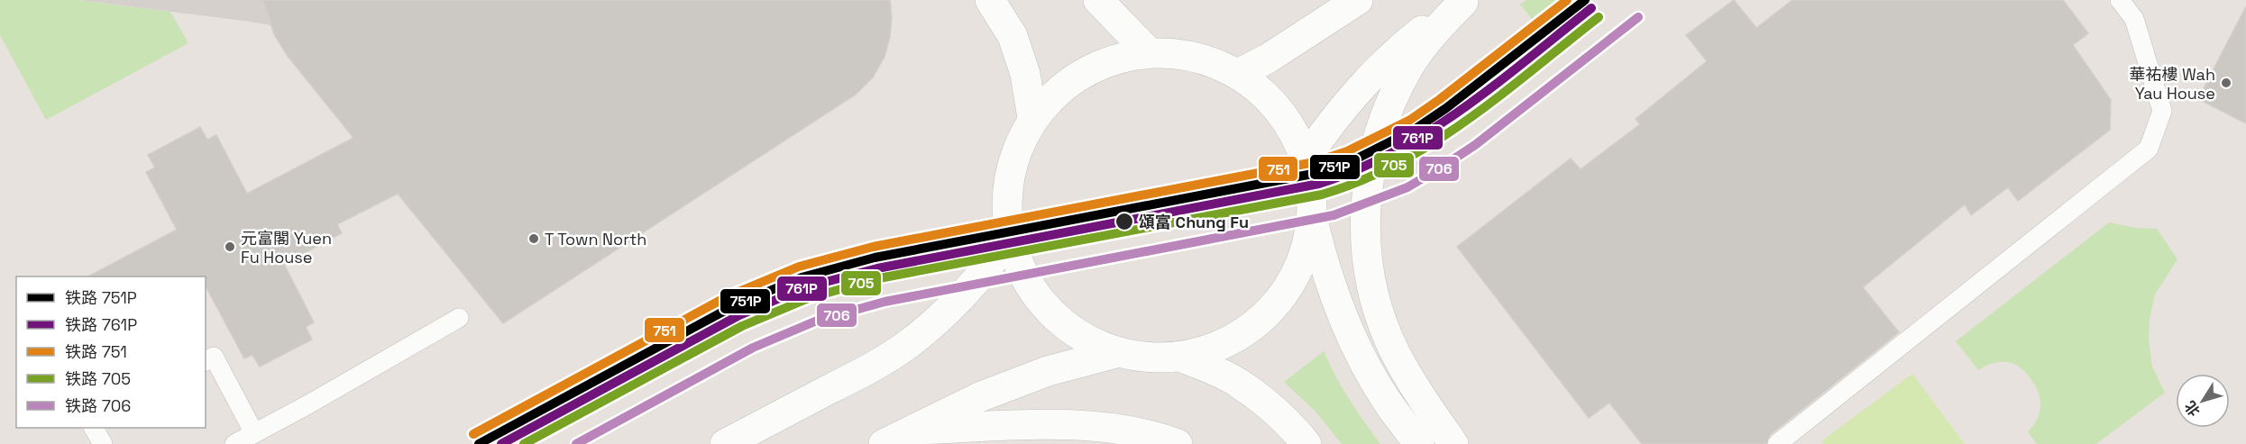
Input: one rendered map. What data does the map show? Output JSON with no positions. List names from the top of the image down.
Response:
{
  "places": [
    "華祐樓 Wah Yau House",
    "頌富 Chung Fu",
    "T Town North",
    "元富閣 Yuen Fu House"
  ],
  "lines": [
    "rail line 751P",
    "rail line 751",
    "rail line 761P",
    "rail line 705",
    "rail line 706"
  ],
  "legend": [
    "铁路 751P",
    "铁路 761P",
    "铁路 751",
    "铁路 705",
    "铁路 706"
  ],
  "north": "bottom left"
}
